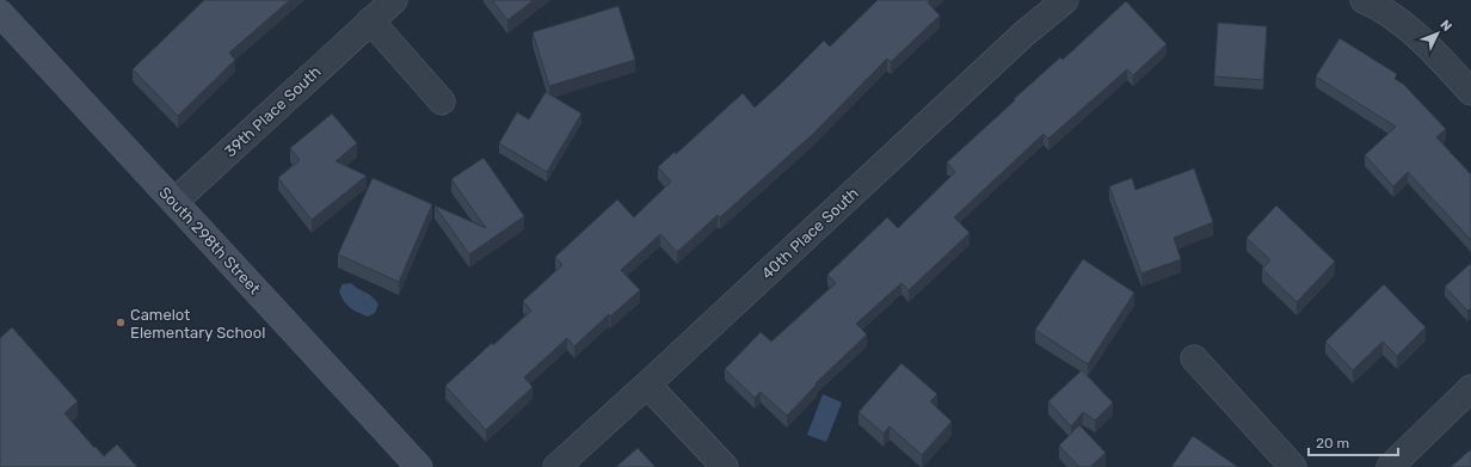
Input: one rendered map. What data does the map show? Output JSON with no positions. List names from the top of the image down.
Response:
{
  "streets": {
    "street": ["39th Place South", "40th Place South", "South 298th Street"]
  },
  "crossings": [
    ["39th Place South", "South 298th Street"]
  ],
  "places": ["Camelot Elementary School"],
  "scale_bar": "20 m",
  "north": "top right"
}
